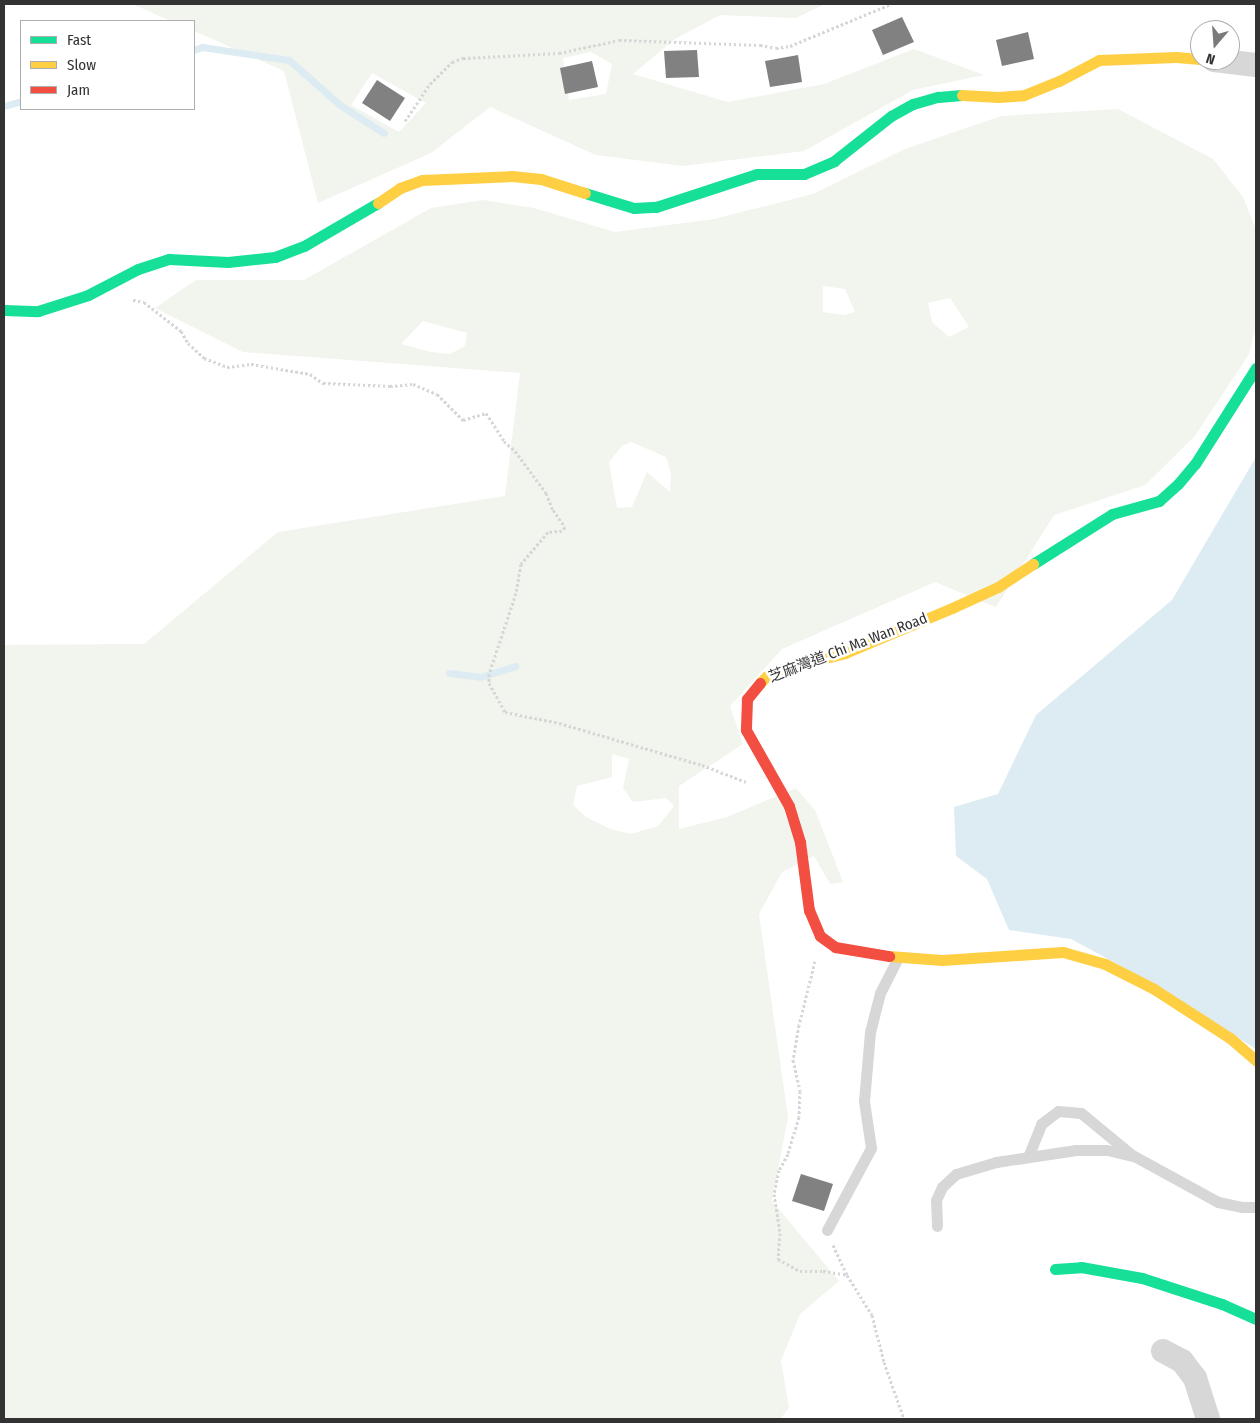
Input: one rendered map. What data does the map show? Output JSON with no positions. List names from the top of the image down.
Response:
{
  "streets": {
    "street": ["芝麻灣道 Chi Ma Wan Road"]
  },
  "legend": ["Fast", "Slow", "Jam"],
  "north": "bottom"
}
